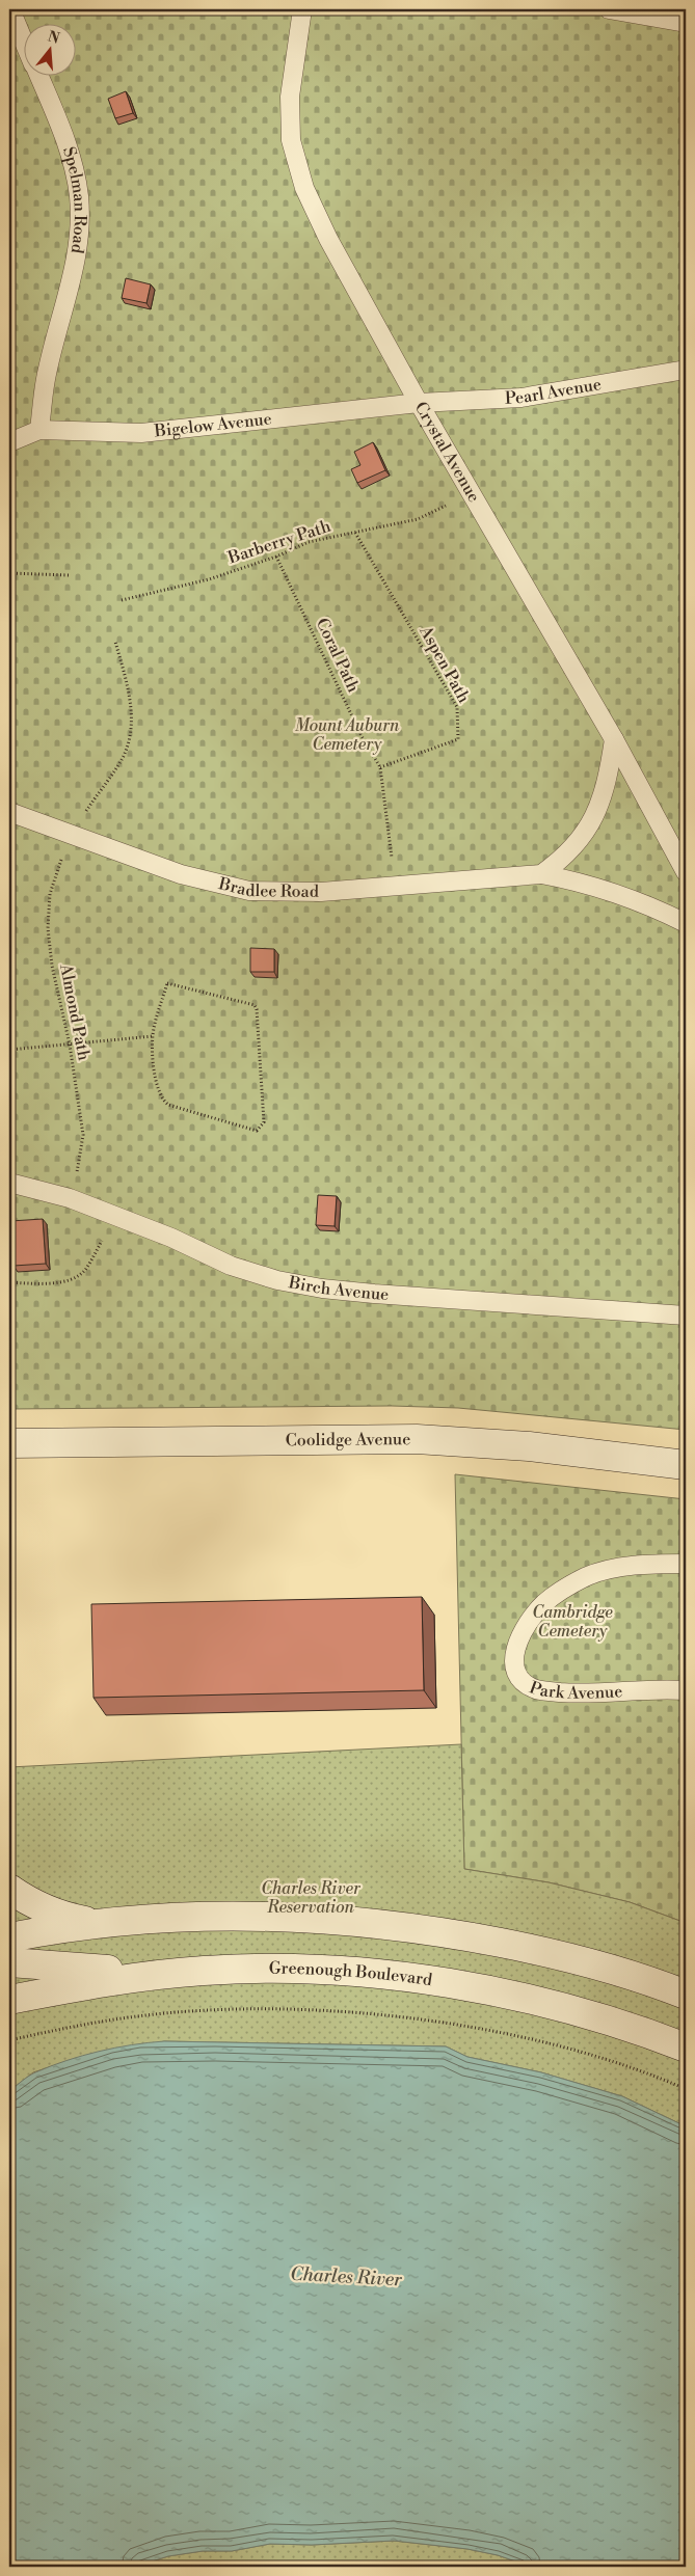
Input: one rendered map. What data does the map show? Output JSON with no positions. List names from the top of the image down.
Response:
{
  "streets": {
    "main road": ["Coolidge Avenue", "Greenough Boulevard"],
    "lane": [
      "Spelman Road",
      "Pearl Avenue",
      "Bigelow Avenue",
      "Crystal Avenue",
      "Bradlee Road",
      "Birch Avenue",
      "Park Avenue"
    ],
    "path": [
      "Barberry Path",
      "Coral Path",
      "Aspen Path",
      "Almond Path"
    ]
  },
  "crossings": [
    ["Spelman Road", "Bigelow Avenue"],
    ["Pearl Avenue", "Bigelow Avenue"],
    ["Pearl Avenue", "Crystal Avenue"],
    ["Bigelow Avenue", "Crystal Avenue"],
    ["Crystal Avenue", "Barberry Path"],
    ["Barberry Path", "Coral Path"],
    ["Barberry Path", "Aspen Path"],
    ["Coral Path", "Aspen Path"],
    ["Coral Path", "Bradlee Road"],
    ["Bradlee Road", "Almond Path"],
    ["Almond Path", "Birch Avenue"]
  ],
  "water": ["Charles River"],
  "parks": ["Mount Auburn Cemetery", "Cambridge Cemetery", "Charles River Reservation"],
  "north": "top"
}
